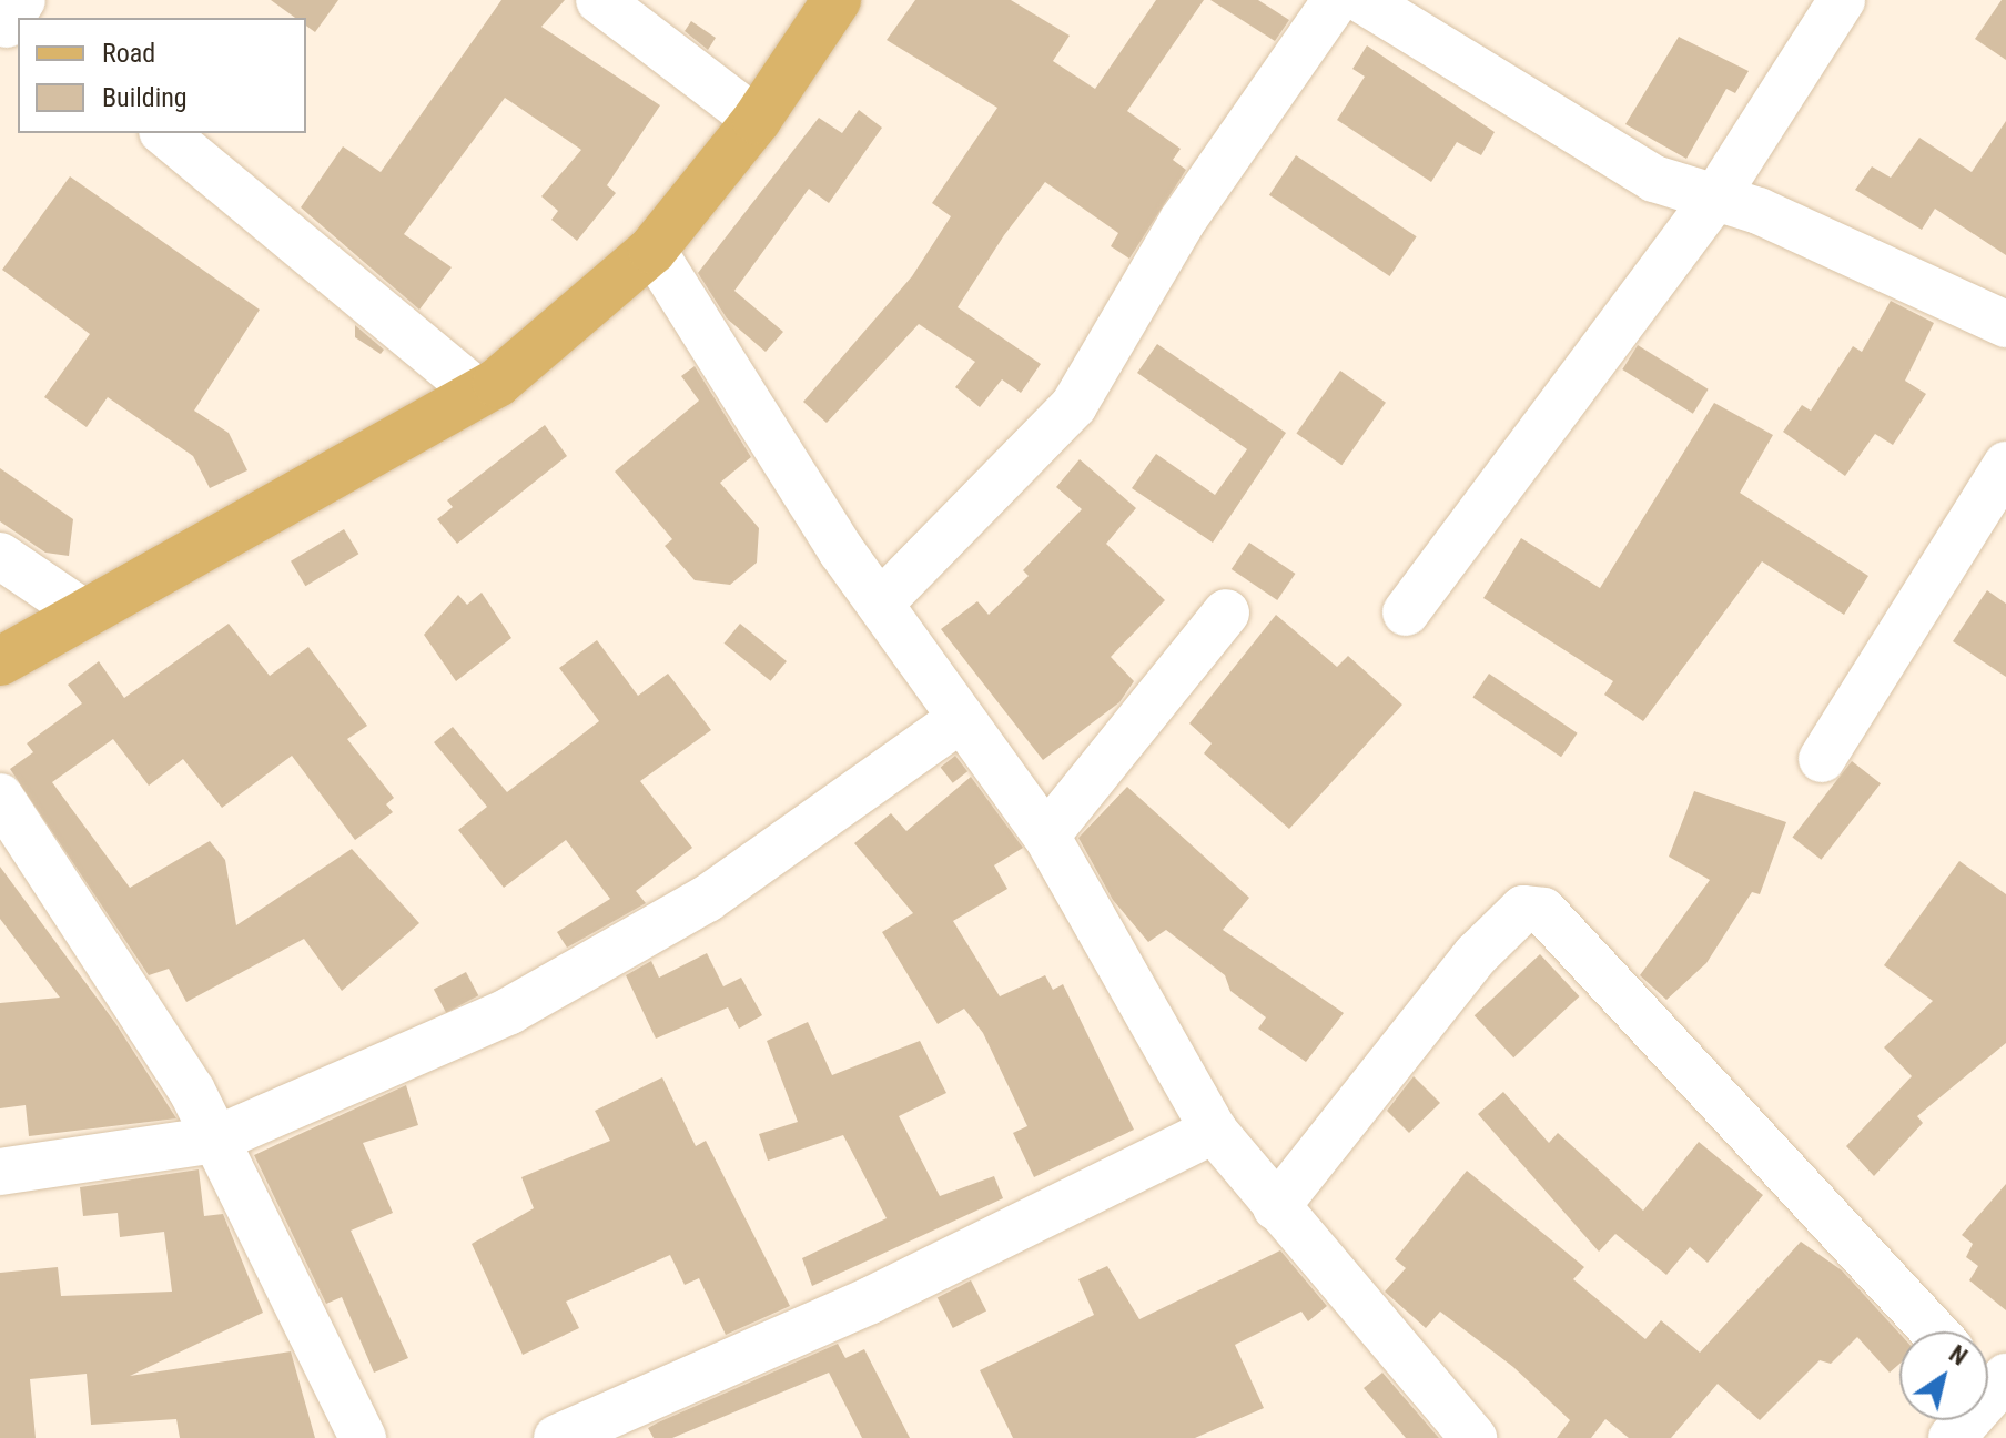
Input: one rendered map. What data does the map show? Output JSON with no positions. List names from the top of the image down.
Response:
{
  "legend": ["Road", "Building"],
  "north": "top right"
}
